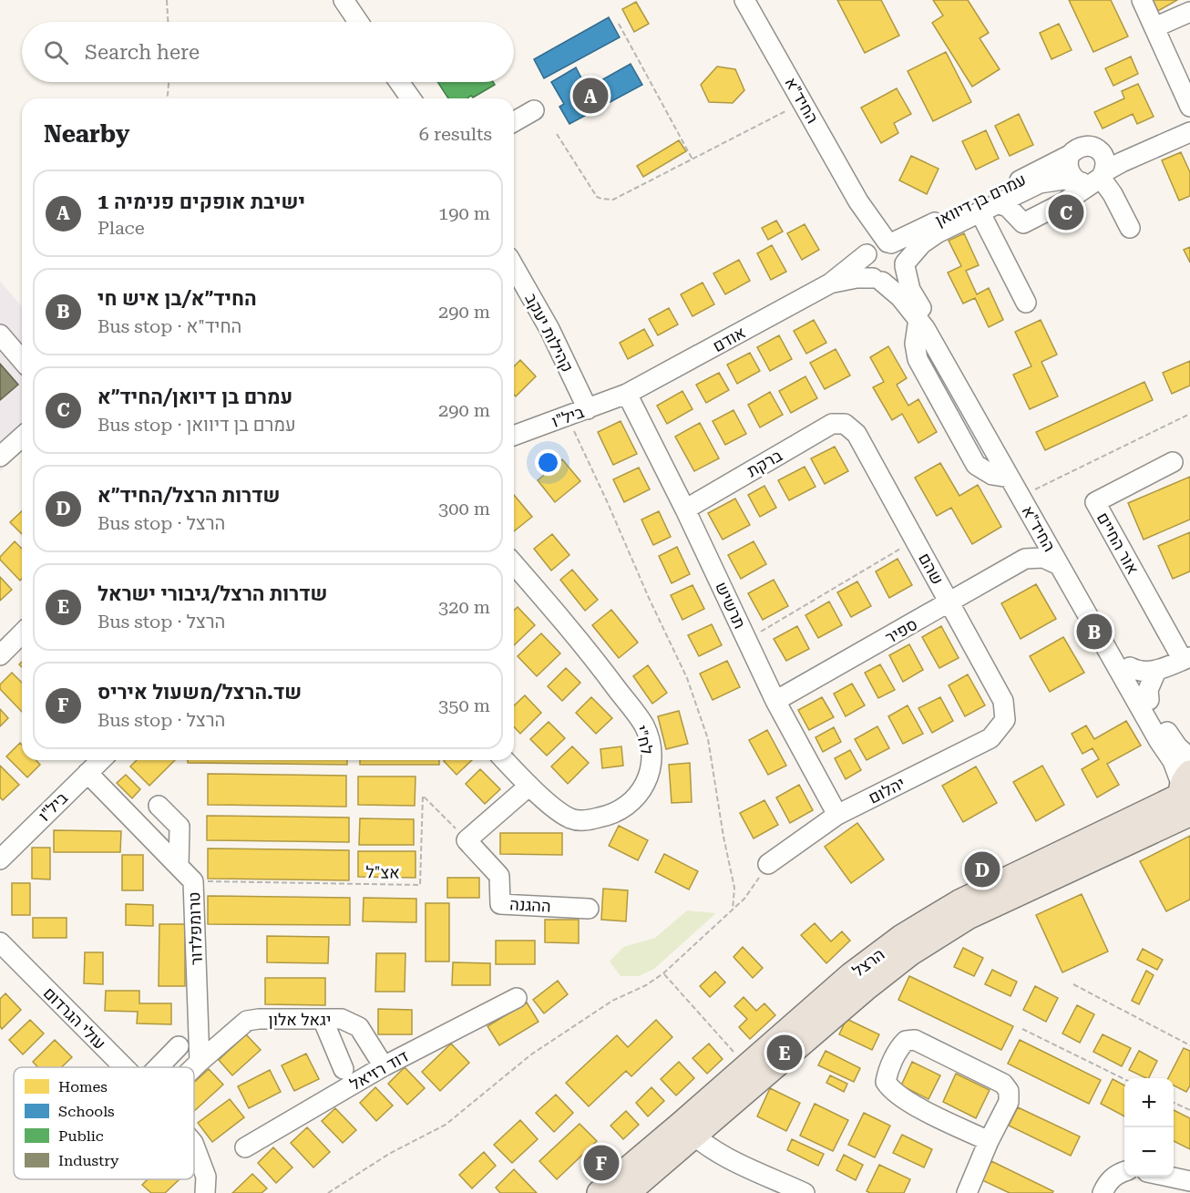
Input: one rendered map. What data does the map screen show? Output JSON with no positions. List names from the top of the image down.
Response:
{
  "streets": {
    "main road": ["הרצל"],
    "street": [
      "החיד\"א",
      "עמרם בן דיוואן",
      "קהילות יעקב",
      "אודם",
      "ביל\"ו",
      "ברקת",
      "אור החיים",
      "שהם",
      "תרשיש",
      "ספיר",
      "לח\"י",
      "יהלום",
      "ההגנה",
      "טרומפלדור",
      "עולי הגרדום",
      "יגאל אלון",
      "דוד רזיאל"
    ],
    "path": ["אצ\"ל"]
  },
  "crossings": [
    ["החיד\"א", "עמרם בן דיוואן"],
    ["החיד\"א", "אודם"],
    ["החיד\"א", "ספיר"],
    ["החיד\"א", "הרצל"],
    ["עמרם בן דיוואן", "אודם"],
    ["קהילות יעקב", "ביל\"ו"],
    ["אודם", "ביל\"ו"],
    ["אודם", "תרשיש"],
    ["ביל\"ו", "תרשיש"],
    ["ביל\"ו", "טרומפלדור"],
    ["ברקת", "שהם"],
    ["ברקת", "תרשיש"],
    ["שהם", "ספיר"],
    ["שהם", "יהלום"],
    ["תרשיש", "ספיר"],
    ["תרשיש", "יהלום"],
    ["אצ\"ל", "ההגנה"],
    ["אצ\"ל", "טרומפלדור"],
    ["טרומפלדור", "יגאל אלון"],
    ["יגאל אלון", "דוד רזיאל"]
  ],
  "legend": [
    "Homes",
    "Schools",
    "Public",
    "Industry"
  ],
  "page": {
    "search": "Search here",
    "pins": [
      "A",
      "C",
      "B",
      "D",
      "E",
      "F"
    ],
    "heading": ["Nearby", "6 results"],
    "list": [
      {
        "mark": "A",
        "name": "ישיבת אופקים פנימיה 1",
        "note": "Place",
        "value": "190 m"
      },
      {
        "mark": "B",
        "name": "החיד״א/בן איש חי",
        "note": "Bus stop · החיד\"א",
        "value": "290 m"
      },
      {
        "mark": "C",
        "name": "עמרם בן דיואן/החיד״א",
        "note": "Bus stop · עמרם בן דיוואן",
        "value": "290 m"
      },
      {
        "mark": "D",
        "name": "שדרות הרצל/החיד״א",
        "note": "Bus stop · הרצל",
        "value": "300 m"
      },
      {
        "mark": "E",
        "name": "שדרות הרצל/גיבורי ישראל",
        "note": "Bus stop · הרצל",
        "value": "320 m"
      },
      {
        "mark": "F",
        "name": "שד.הרצל/משעול איריס",
        "note": "Bus stop · הרצל",
        "value": "350 m"
      }
    ],
    "map_buttons": ["+", "−"]
  }
}
